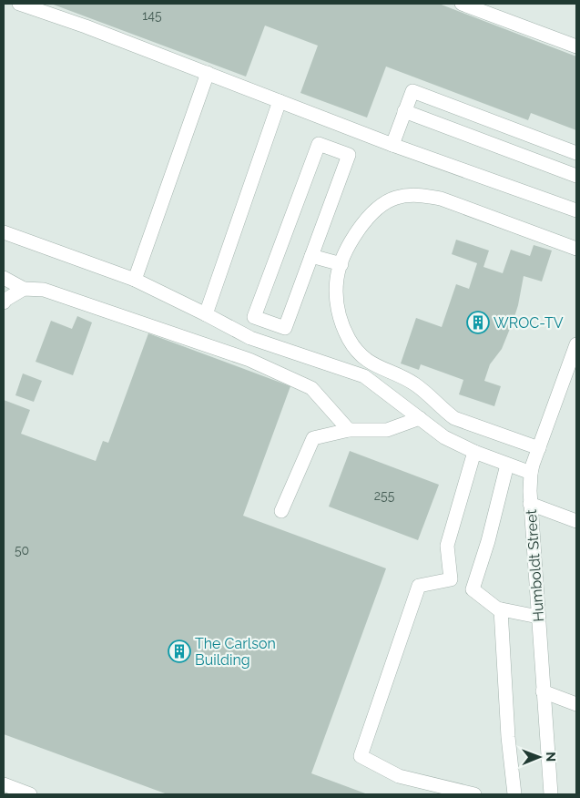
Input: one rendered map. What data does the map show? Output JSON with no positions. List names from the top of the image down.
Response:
{
  "streets": {
    "street": ["Humboldt Street"]
  },
  "places": {
    "building": ["WROC-TV", "The Carlson Building"]
  },
  "house_numbers": ["145", "255", "50"],
  "north": "right"
}
